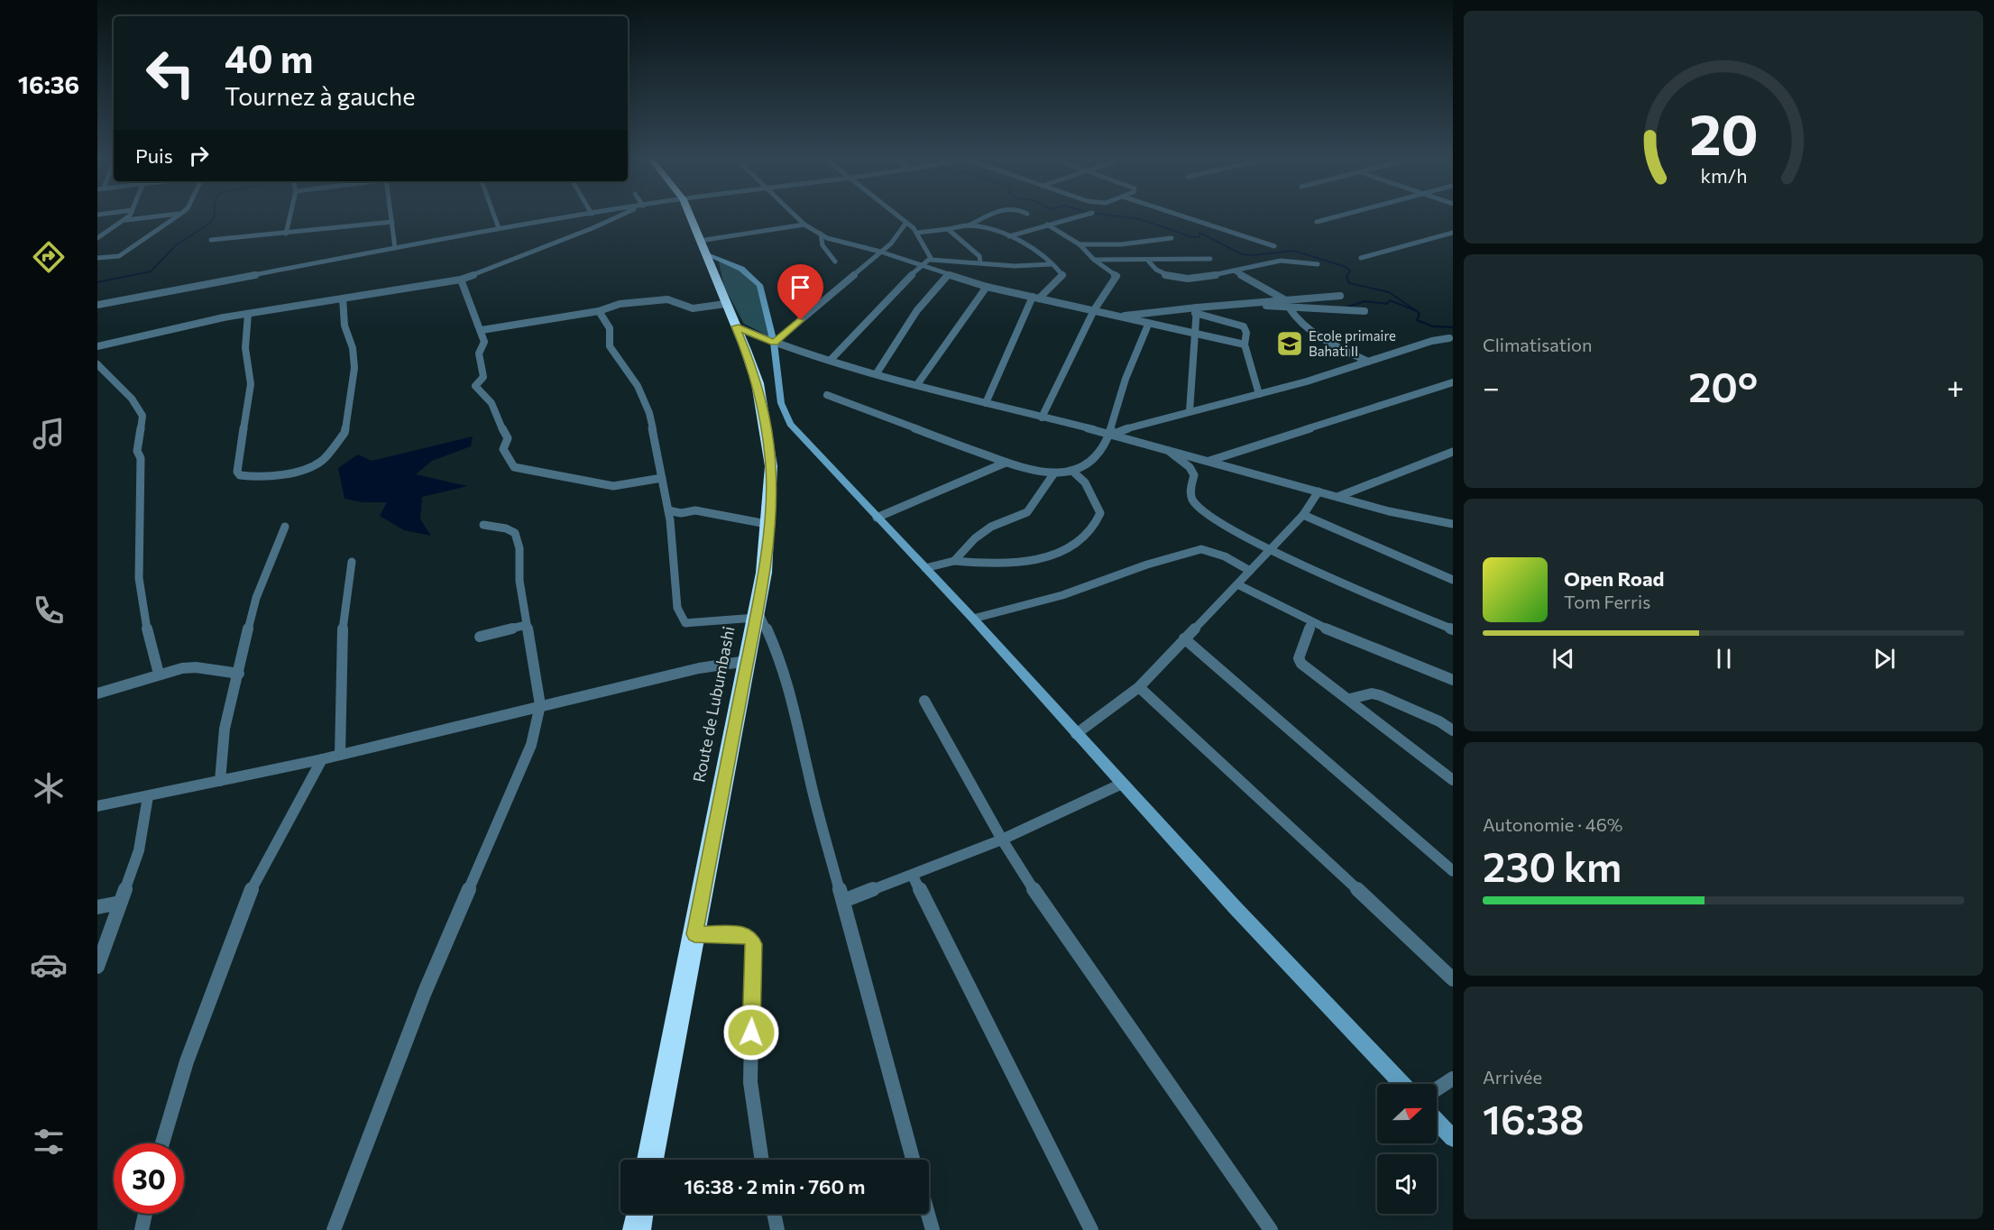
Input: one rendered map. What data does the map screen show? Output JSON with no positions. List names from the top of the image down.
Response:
{
  "streets": {
    "highway": ["Route de Lubumbashi"]
  },
  "places": {
    "school or university": ["Ecole primaire Bahati II"]
  },
  "north": "right",
  "page": {
    "tabs": "16:36",
    "turn": ["40 m", "Tournez à gauche"],
    "then": "Puis",
    "tile": [
      "Climatisation",
      ["Autonomie · 46%", "230 km"],
      ["Arrivée", "16:38"]
    ],
    "heat": ["−", "20°", "+"],
    "song": ["Open Road", "Tom Ferris"],
    "limit": "30",
    "trip": "16:38 · 2 min · 760 m",
    "gauge": ["20", "km/h"]
  }
}
